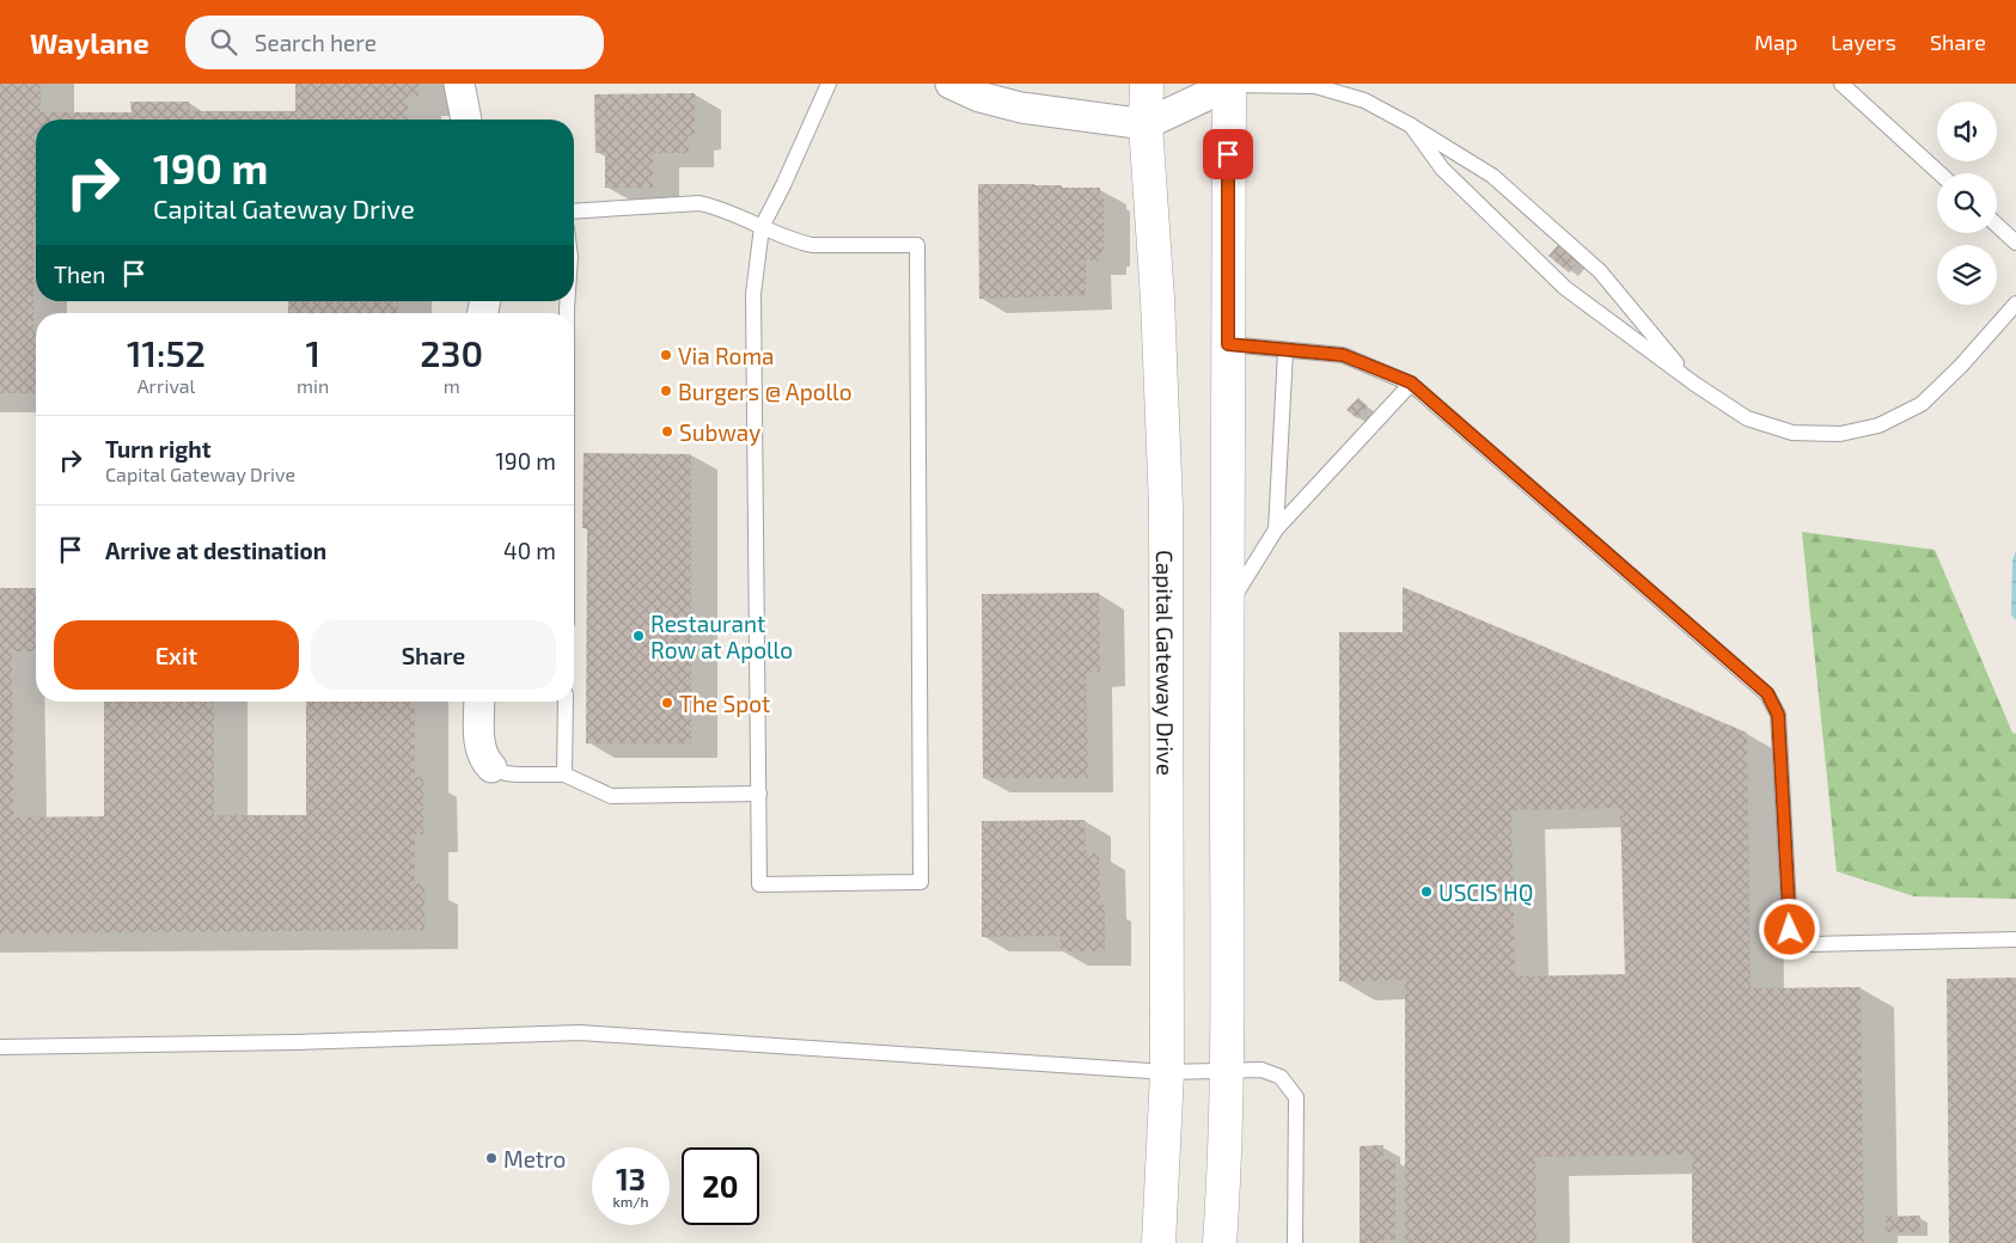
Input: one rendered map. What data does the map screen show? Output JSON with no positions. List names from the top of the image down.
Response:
{
  "streets": {
    "street": ["Capital Gateway Drive"]
  },
  "places": [
    "Via Roma",
    "Burgers @ Apollo",
    "Subway",
    "Restaurant Row at Apollo",
    "The Spot",
    "USCIS HQ",
    "Metro"
  ],
  "page": {
    "header": "Waylane",
    "search": "Search here",
    "nav": ["Map", "Layers", "Share"],
    "turn": ["190 m", "Capital Gateway Drive"],
    "then": "Then",
    "eta": [
      "11:52",
      "Arrival",
      "1",
      "min",
      "230",
      "m"
    ],
    "list": [
      {
        "name": "Turn right",
        "note": "Capital Gateway Drive",
        "value": "190 m"
      },
      {
        "name": "Arrive at destination",
        "value": "40 m"
      }
    ],
    "buttons": ["Exit", "Share"],
    "speed": "13 km/h",
    "limit": "20"
  }
}
